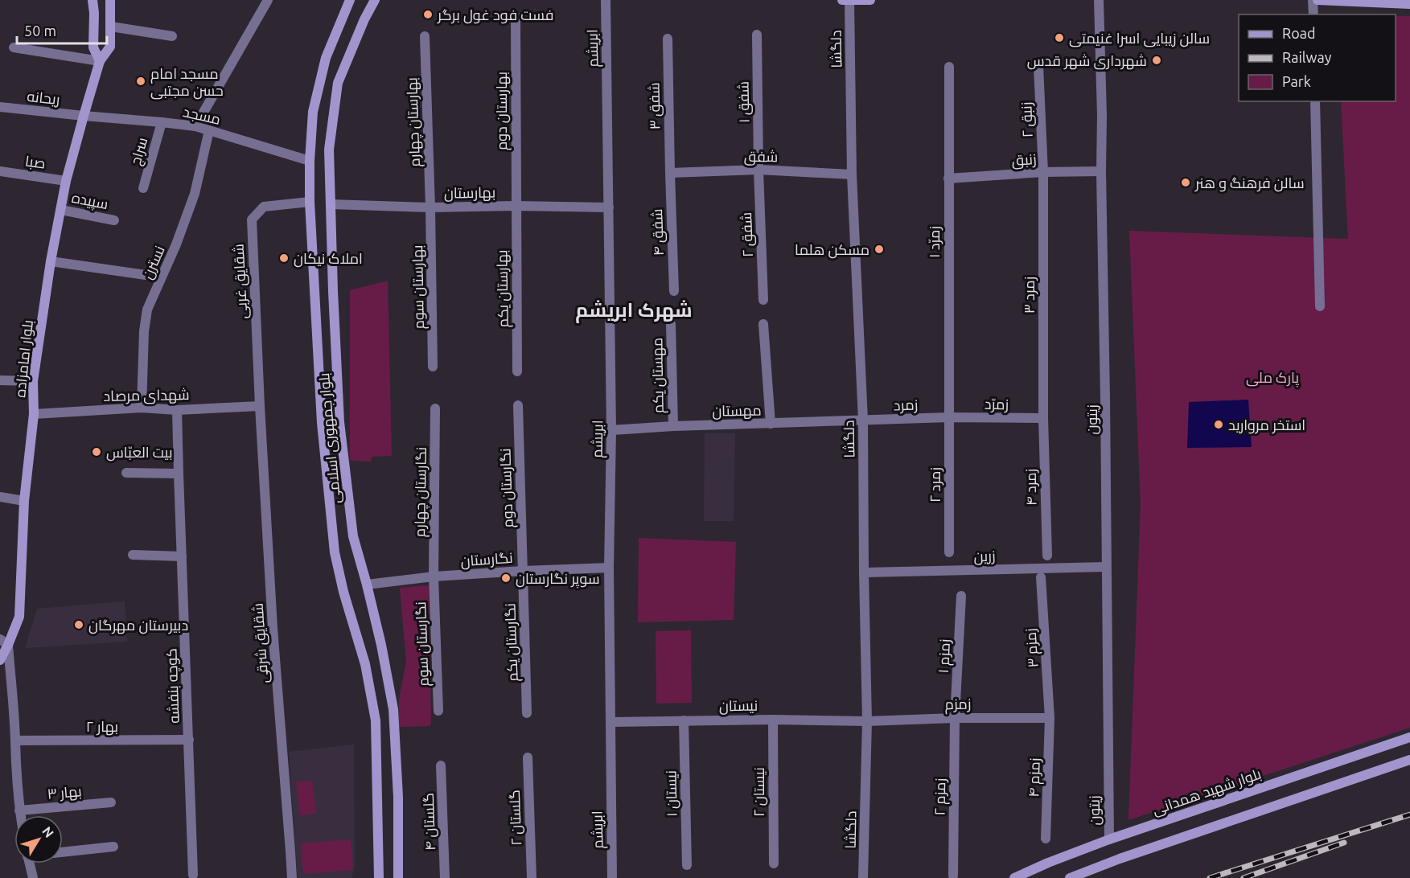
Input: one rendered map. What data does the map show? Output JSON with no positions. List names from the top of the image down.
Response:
{
  "streets": {
    "main road": ["بلوار امامزاده", "بلوار جمهوری اسلامی", "بلوار شهید همدانی"],
    "street": [
      "ابریشم",
      "دلگشا",
      "ریحانه",
      "شفق ۱",
      "شفق ۳",
      "بهارستان دوم",
      "مسجد",
      "زنبق ۲",
      "بهارستان چهارم",
      "سراج",
      "شفق",
      "زنبق",
      "صبا",
      "بهارستان",
      "سپیده",
      "شفق ۴",
      "شفق ۲",
      "زمرّد ۱",
      "نسترن",
      "شقایق غربی",
      "بهارستان سوم",
      "بهارستان یکم",
      "زمرد ۳",
      "مهستان یکم",
      "شهدای مرصاد",
      "زمرّد",
      "زمرد",
      "مهستان",
      "زیتون",
      "زمرد ۲",
      "زمرد ۴",
      "نگارستان دوم",
      "نگارستان چهارم",
      "زرین",
      "نگارستان",
      "نگارستان یکم",
      "شقایق شرقی",
      "نگارستان سوم",
      "زمزم ۳",
      "زمزم ۱",
      "کوچه بنفشه",
      "زمزم",
      "نیستان",
      "بهار ۲",
      "زمزم ۴",
      "بهار ۳",
      "نیستان ۲",
      "نیستان ۱",
      "زمزم ۲",
      "گلستان ۲",
      "گلستان ۴"
    ]
  },
  "crossings": [
    ["ابریشم", "بهارستان"],
    ["ابریشم", "مهستان"],
    ["ابریشم", "نگارستان"],
    ["ابریشم", "نیستان"],
    ["دلگشا", "شفق"],
    ["دلگشا", "زمرد"],
    ["دلگشا", "مهستان"],
    ["دلگشا", "زرین"],
    ["دلگشا", "زمزم"],
    ["دلگشا", "نیستان"],
    ["ریحانه", "مسجد"],
    ["ریحانه", "بلوار امامزاده"],
    ["شفق ۱", "شفق"],
    ["شفق ۱", "شفق ۲"],
    ["شفق ۳", "شفق"],
    ["شفق ۳", "شفق ۴"],
    ["بهارستان دوم", "بهارستان"],
    ["بهارستان دوم", "بهارستان یکم"],
    ["مسجد", "سراج"],
    ["مسجد", "نسترن"],
    ["مسجد", "بلوار امامزاده"],
    ["مسجد", "بلوار جمهوری اسلامی"],
    ["زنبق ۲", "زنبق"],
    ["زنبق ۲", "زمرد ۳"],
    ["بهارستان چهارم", "بهارستان"],
    ["بهارستان چهارم", "بهارستان سوم"],
    ["شفق", "شفق ۴"],
    ["شفق", "شفق ۲"],
    ["زنبق", "زمرّد ۱"],
    ["زنبق", "زمرد ۳"],
    ["زنبق", "زیتون"],
    ["صبا", "بلوار امامزاده"],
    ["بهارستان", "بهارستان سوم"],
    ["بهارستان", "بهارستان یکم"],
    ["بهارستان", "بلوار جمهوری اسلامی"],
    ["سپیده", "بلوار امامزاده"],
    ["زمرّد ۱", "زمرّد"],
    ["زمرّد ۱", "زمرد"],
    ["زمرّد ۱", "زمرد ۲"],
    ["نسترن", "شهدای مرصاد"],
    ["شقایق غربی", "شهدای مرصاد"],
    ["شقایق غربی", "بلوار جمهوری اسلامی"],
    ["شقایق غربی", "شقایق شرقی"],
    ["زمرد ۳", "زمرّد"],
    ["زمرد ۳", "زمرد ۴"],
    ["بلوار امامزاده", "شهدای مرصاد"],
    ["مهستان یکم", "مهستان"],
    ["شهدای مرصاد", "شقایق شرقی"],
    ["شهدای مرصاد", "کوچه بنفشه"],
    ["زمرّد", "زمرد"],
    ["زمرّد", "زمرد ۲"],
    ["زمرّد", "زمرد ۴"],
    ["زمرد", "مهستان"],
    ["زمرد", "زمرد ۲"],
    ["زیتون", "زرین"],
    ["زیتون", "بلوار شهید همدانی"],
    ["بلوار جمهوری اسلامی", "نگارستان"],
    ["نگارستان دوم", "نگارستان"],
    ["نگارستان دوم", "نگارستان یکم"],
    ["نگارستان چهارم", "نگارستان"],
    ["نگارستان چهارم", "نگارستان سوم"],
    ["نگارستان", "نگارستان یکم"],
    ["نگارستان", "نگارستان سوم"],
    ["زمزم ۳", "زمزم"],
    ["زمزم ۳", "زمزم ۴"],
    ["زمزم ۱", "زمزم"],
    ["زمزم ۱", "زمزم ۲"],
    ["کوچه بنفشه", "بهار ۲"],
    ["زمزم", "نیستان"],
    ["زمزم", "زمزم ۴"],
    ["زمزم", "زمزم ۲"],
    ["نیستان", "نیستان ۲"],
    ["نیستان", "نیستان ۱"]
  ],
  "districts": ["شهرک ابریشم"],
  "parks": ["پارک ملی"],
  "places": [
    "فست فود غول برگر",
    "سالن زیبایی اسرا غنیمتی",
    "شهرداری شهر قدس",
    "مسجد امام حسن مجتبی",
    "سالن فرهنگ و هنر",
    "مسکن هلما",
    "املاک نیکان",
    "استخر مروارید",
    "بیت العبّاس",
    "سوپر نگارستان",
    "دبیرستان مهرگان"
  ],
  "legend": ["Road", "Railway", "Park"],
  "scale_bar": "50 m",
  "north": "top right"
}
